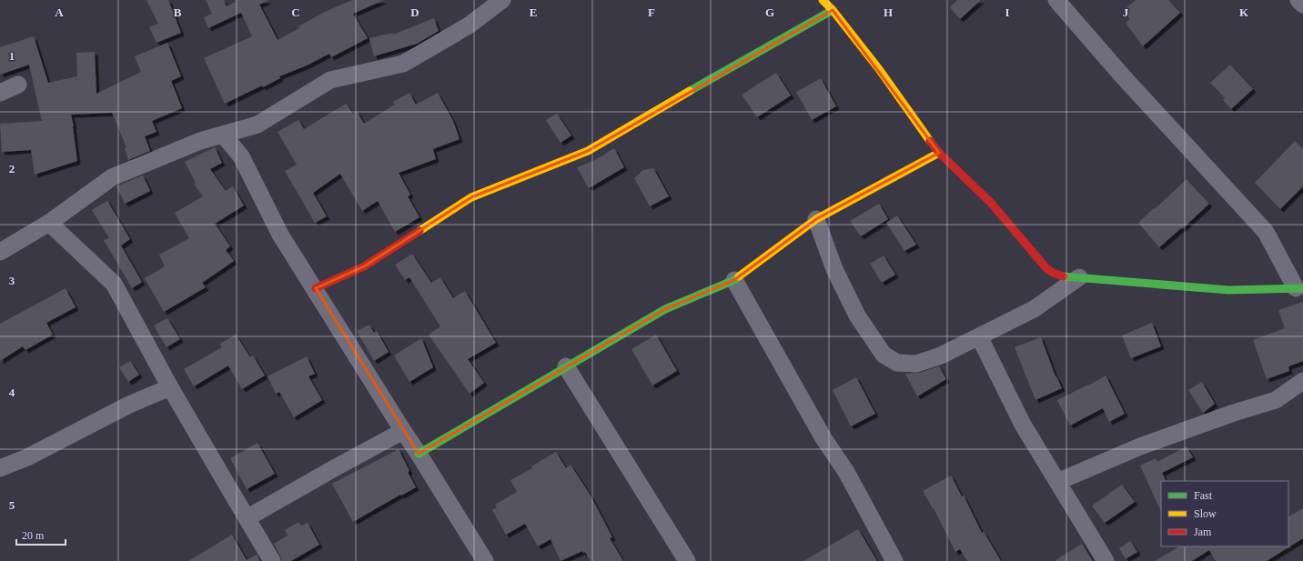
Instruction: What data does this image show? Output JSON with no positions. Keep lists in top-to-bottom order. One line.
{"legend":["Fast","Slow","Jam"],"scale_bar":"20 m","grid":{"columns":["A","B","C","D","E","F","G","H","I","J","K"],"rows":["1","2","3","4","5"]}}
